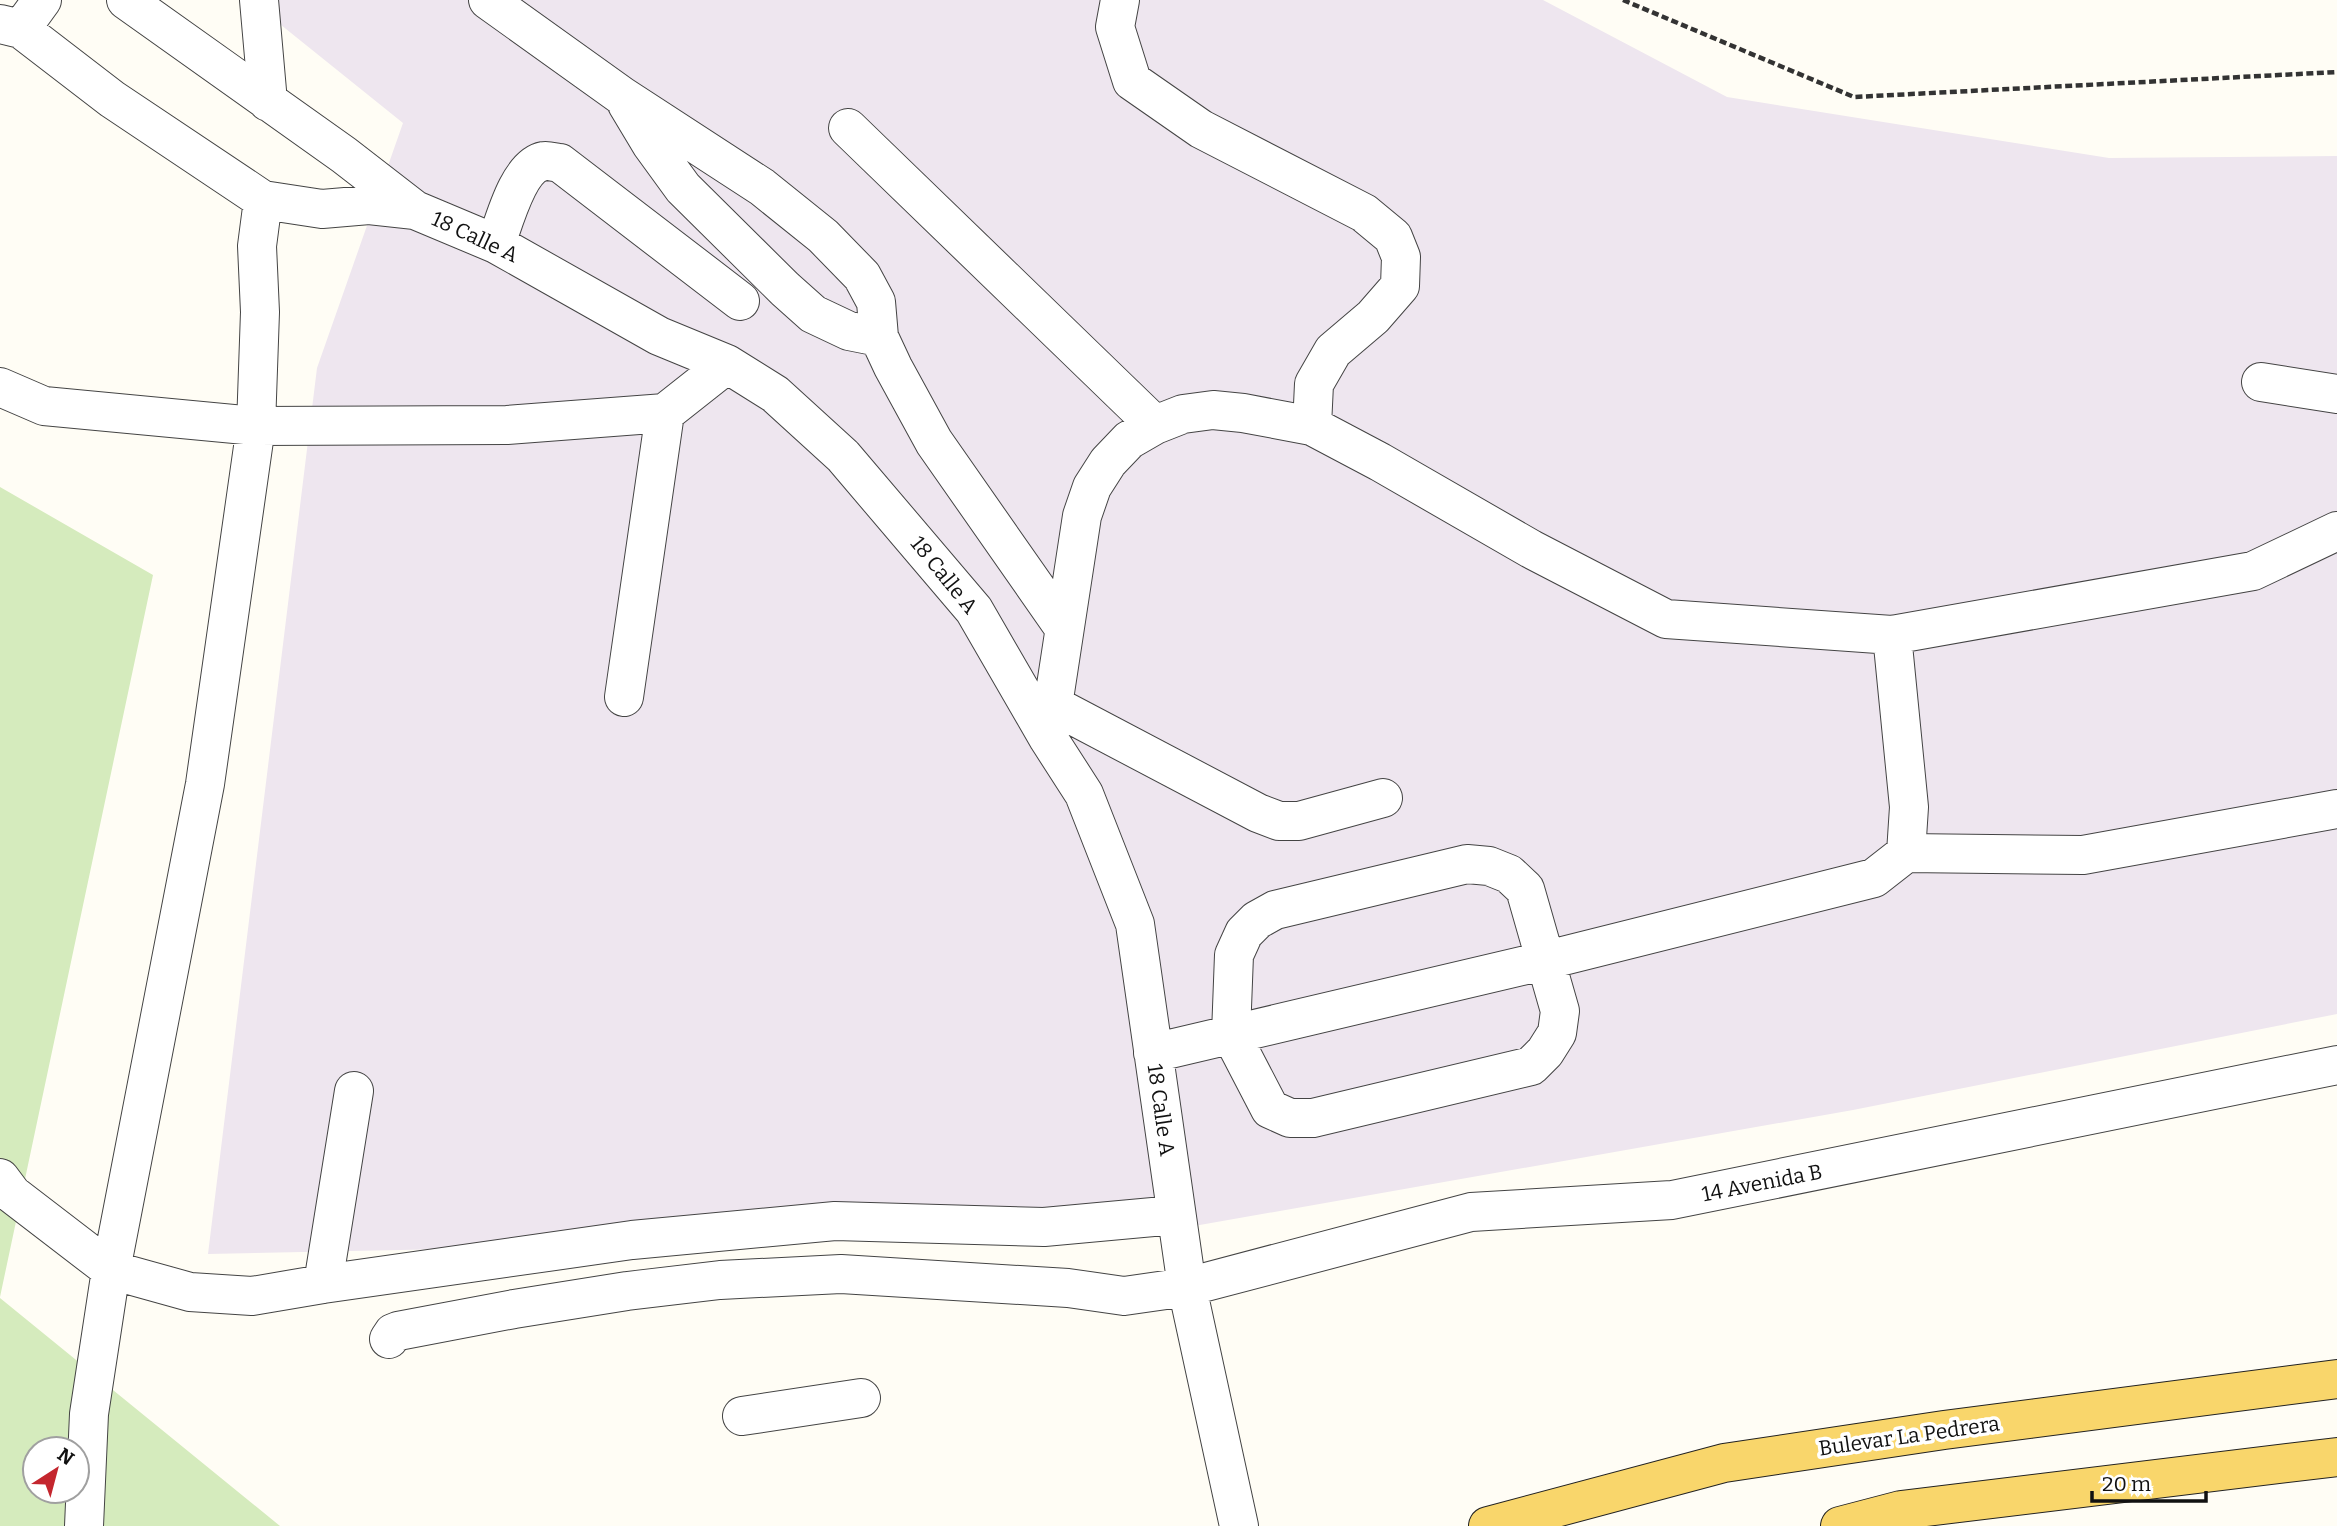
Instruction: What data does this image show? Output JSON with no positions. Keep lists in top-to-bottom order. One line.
{"streets":{"main road":["Bulevar La Pedrera"],"street":["18 Calle A","14 Avenida B"]},"crossings":[["18 Calle A","14 Avenida B"]],"scale_bar":"20 m","north":"top right"}
